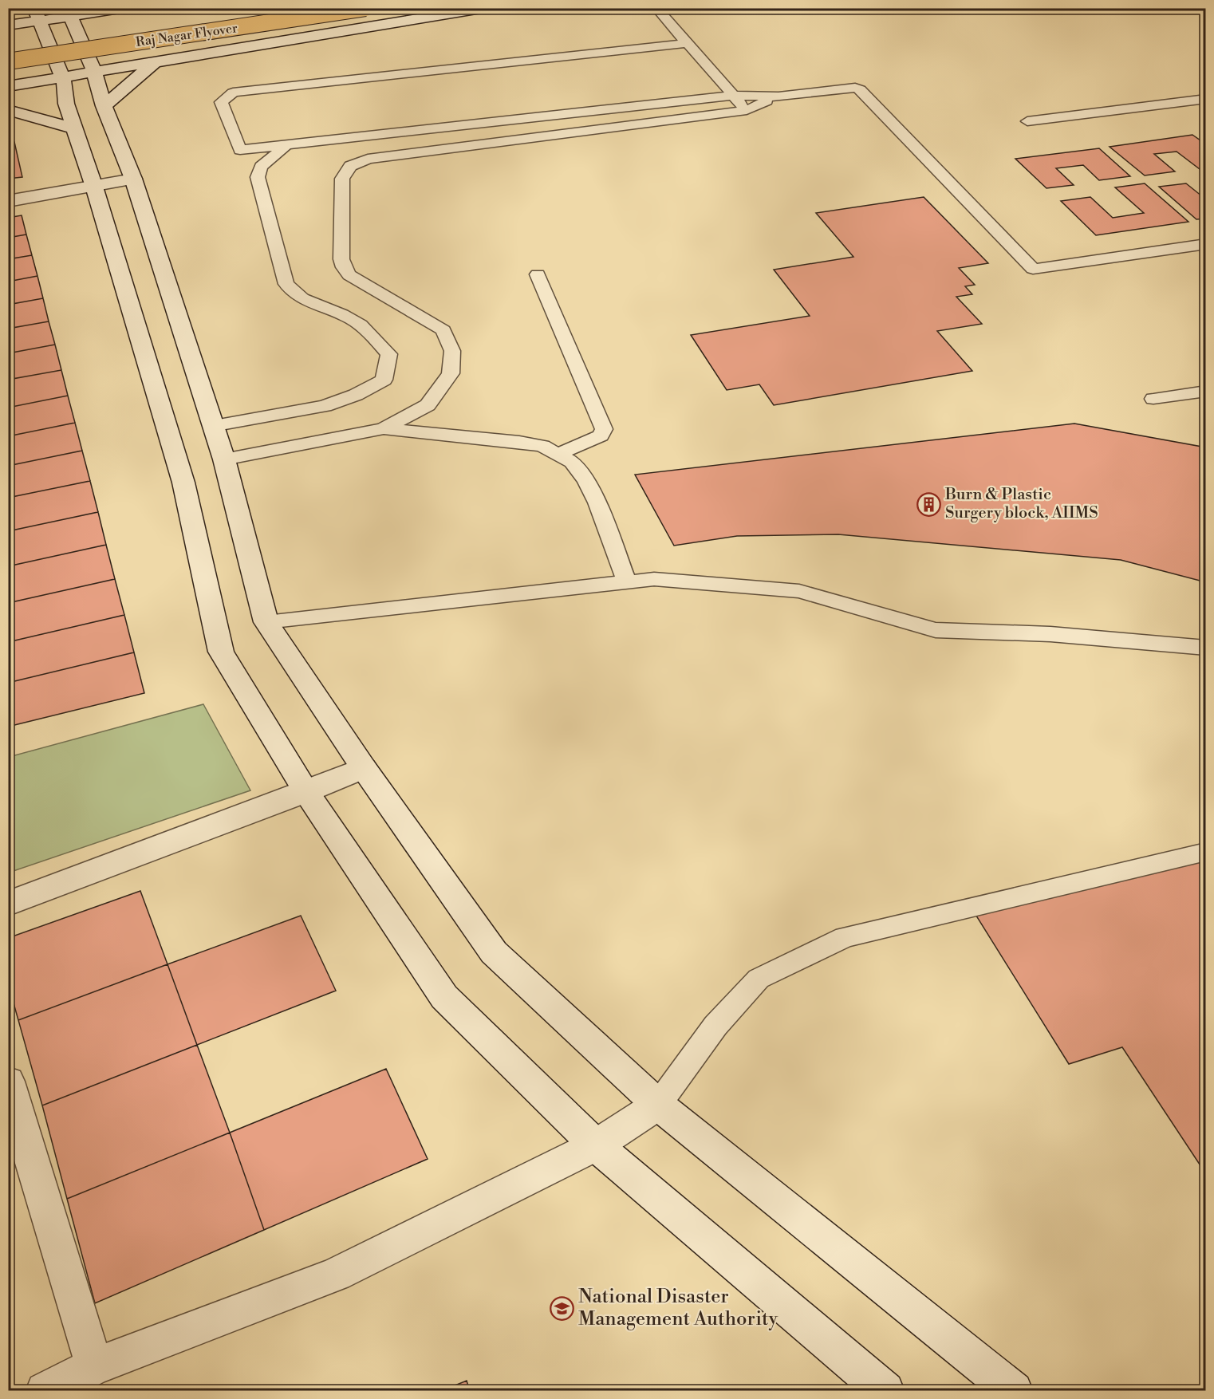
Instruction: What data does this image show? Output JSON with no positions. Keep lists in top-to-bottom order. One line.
{"streets":{"main road":["Raj Nagar Flyover"]},"places":{"building":["Burn & Plastic Surgery block, AIIMS"],"school or university":["National Disaster Management Authority"]}}
